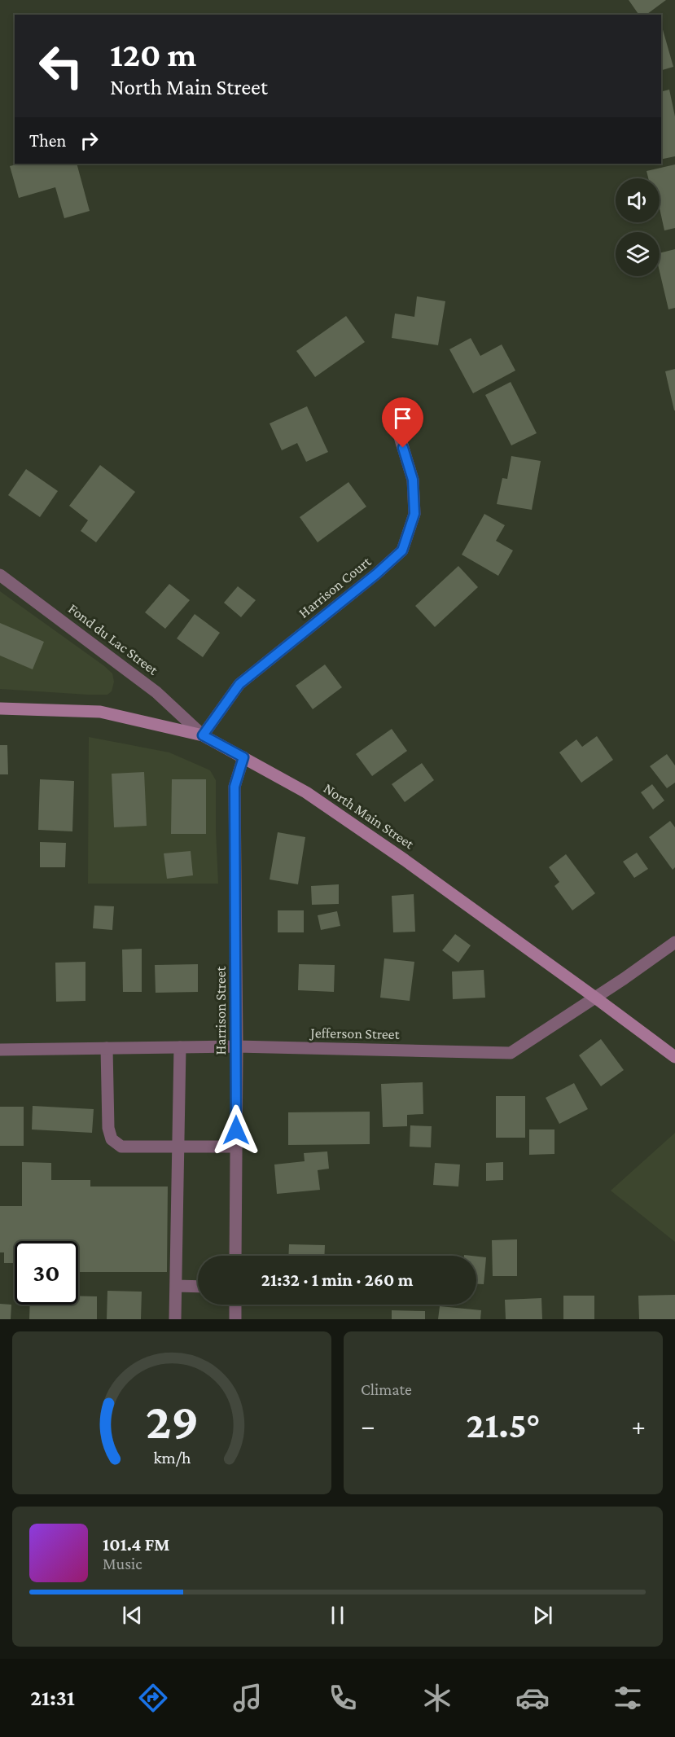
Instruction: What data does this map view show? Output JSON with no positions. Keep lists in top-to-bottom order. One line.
{"streets":{"main road":["North Main Street"],"street":["Harrison Court","Fond du Lac Street","Harrison Street","Jefferson Street"]},"crossings":[["Harrison Court","Fond du Lac Street"],["Harrison Court","North Main Street"],["Fond du Lac Street","North Main Street"],["North Main Street","Harrison Street"],["North Main Street","Jefferson Street"],["Harrison Street","Jefferson Street"]],"page":{"turn":["120 m","North Main Street"],"then":"Then","limit":"30","trip":"21:32 · 1 min · 260 m","tile":"Climate","heat":["−","21.5°","+"],"song":["101.4 FM","Music"],"tabs":"21:31","gauge":["29","km/h"]}}
